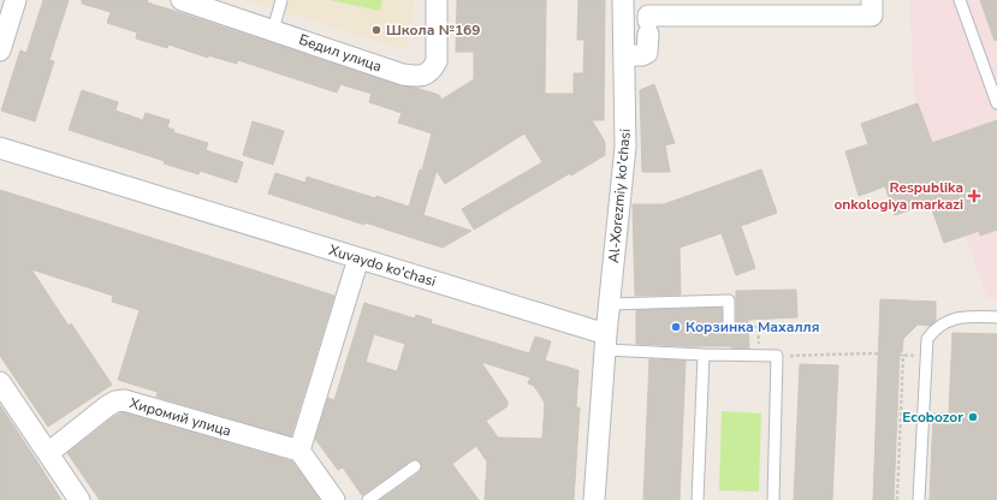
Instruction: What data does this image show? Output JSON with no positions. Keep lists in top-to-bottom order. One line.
{"streets":{"street":["Бедил улица","Al-Xorezmiy ko'chasi","Xuvaydo ko'chasi","Хиромий улица"]},"crossings":[["Al-Xorezmiy ko'chasi","Xuvaydo ko'chasi"]],"places":{"other":["Школа №169","Корзинка Махалля","Ecobozor"],"health":["Respublika onkologiya markazi"]}}
